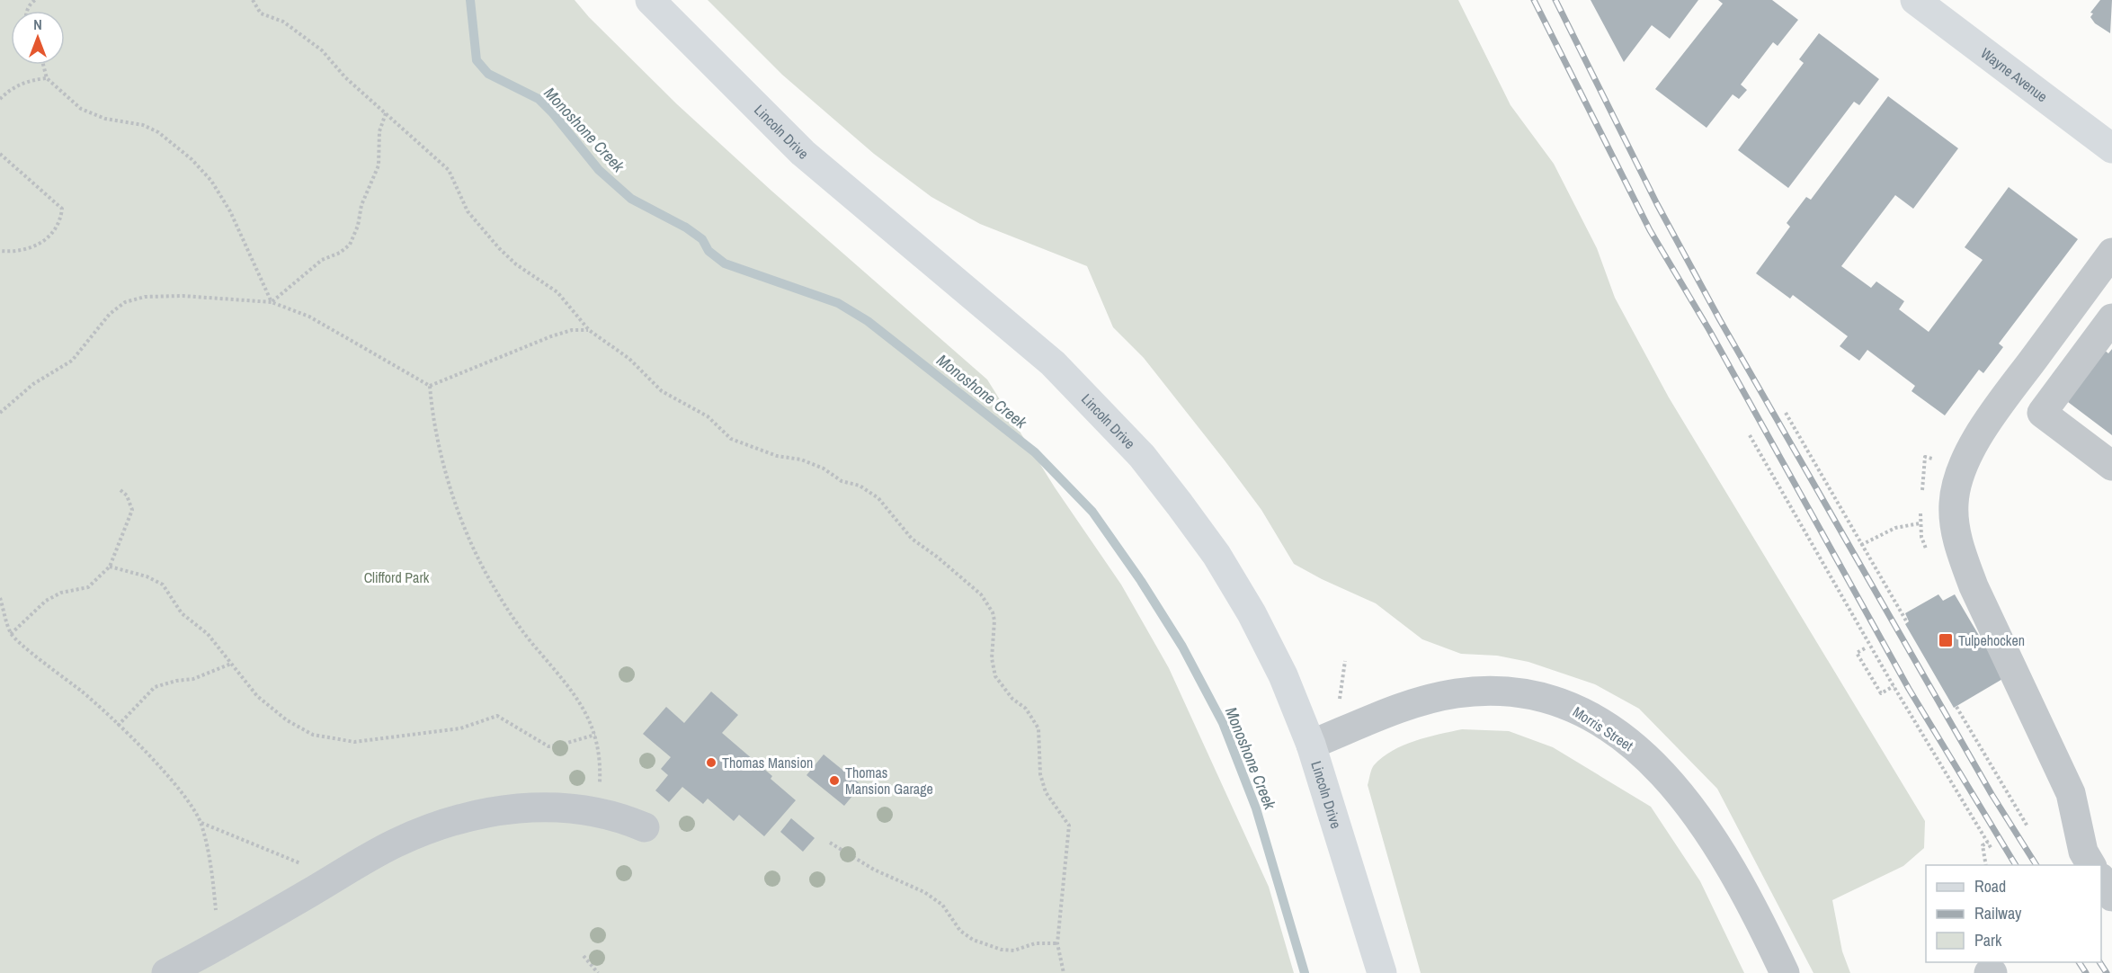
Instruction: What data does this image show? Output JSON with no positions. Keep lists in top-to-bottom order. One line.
{"streets":{"main road":["Wayne Avenue","Lincoln Drive"],"street":["Morris Street"]},"crossings":[["Lincoln Drive","Morris Street"]],"water":["Monoshone Creek"],"parks":["Clifford Park"],"places":{"transit":["Tulpehocken"],"other":["Thomas Mansion","Thomas Mansion Garage"]},"legend":["Road","Railway","Park"],"north":"top"}
